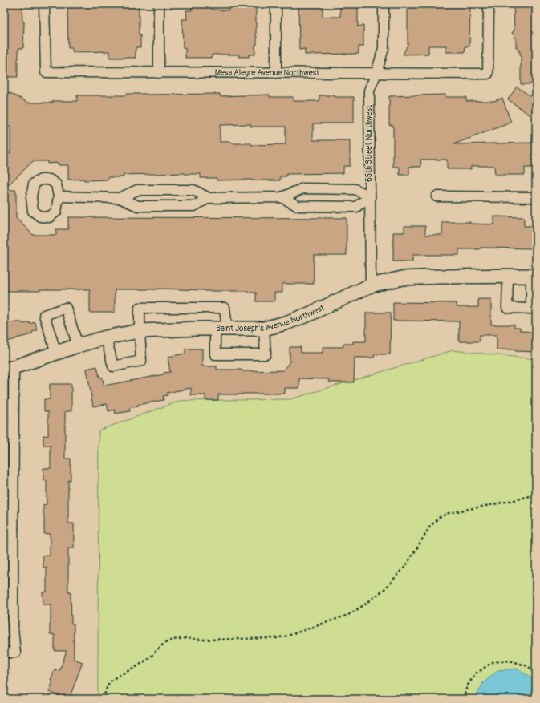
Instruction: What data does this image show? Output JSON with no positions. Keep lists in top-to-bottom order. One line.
{"streets":{"street":["Mesa Alegre Avenue Northwest","65th Street Northwest","Saint Joseph's Avenue Northwest"]},"crossings":[["Mesa Alegre Avenue Northwest","65th Street Northwest"],["65th Street Northwest","Saint Joseph's Avenue Northwest"]]}
